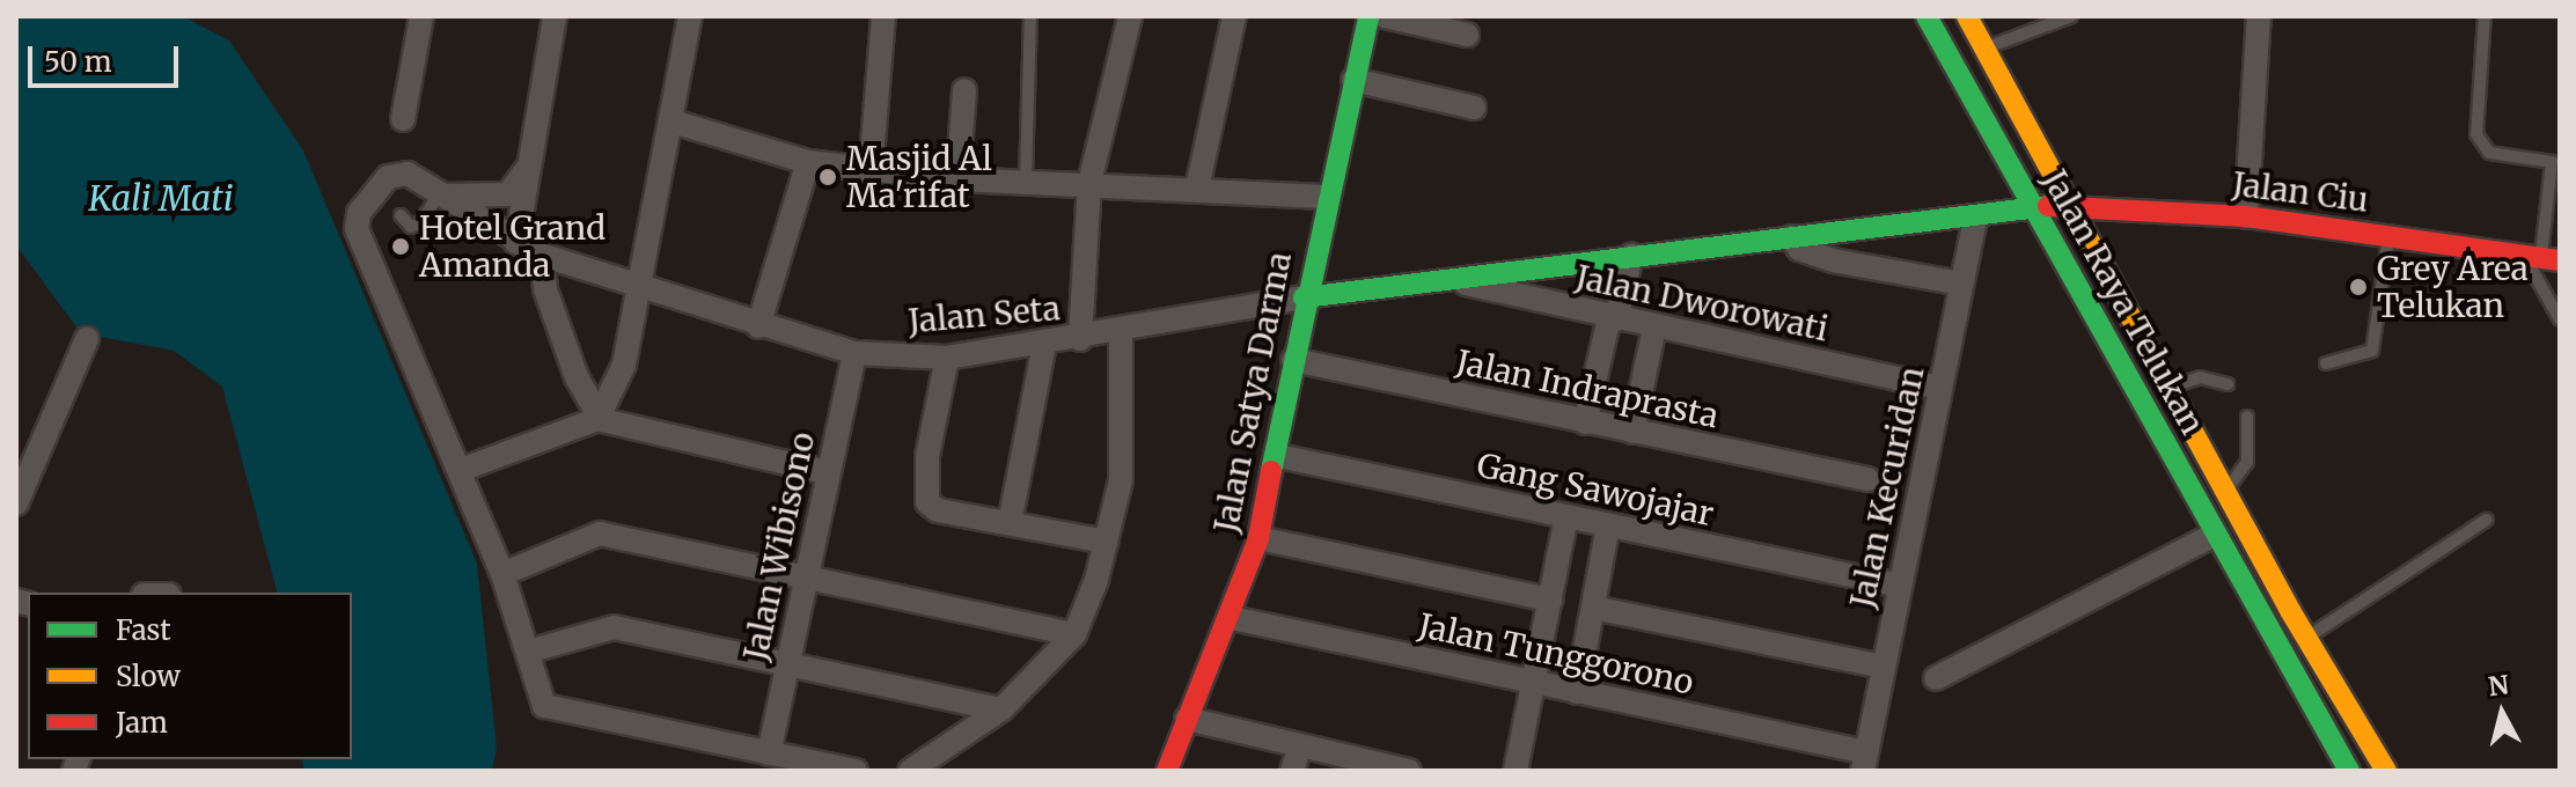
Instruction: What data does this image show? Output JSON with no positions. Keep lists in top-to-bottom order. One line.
{"streets":{"main road":["Jalan Ciu","Jalan Raya Telukan","Jalan Satya Darma"],"street":["Jalan Dworowati","Jalan Seta","Jalan Indraprasta","Jalan Kecuridan","Gang Sawojajar","Jalan Wibisono","Jalan Tunggorono"]},"crossings":[["Jalan Ciu","Jalan Raya Telukan"],["Jalan Ciu","Jalan Dworowati"],["Jalan Ciu","Jalan Seta"],["Jalan Ciu","Jalan Satya Darma"],["Jalan Ciu","Jalan Kecuridan"],["Jalan Dworowati","Jalan Kecuridan"],["Jalan Seta","Jalan Satya Darma"],["Jalan Seta","Jalan Wibisono"],["Jalan Indraprasta","Jalan Satya Darma"],["Jalan Satya Darma","Gang Sawojajar"],["Jalan Satya Darma","Jalan Tunggorono"],["Jalan Kecuridan","Gang Sawojajar"],["Jalan Kecuridan","Jalan Tunggorono"]],"water":["Kali Mati"],"places":["Masjid Al Ma'rifat","Hotel Grand Amanda","Grey Area Telukan"],"legend":["Fast","Slow","Jam"],"scale_bar":"50 m","north":"top"}
